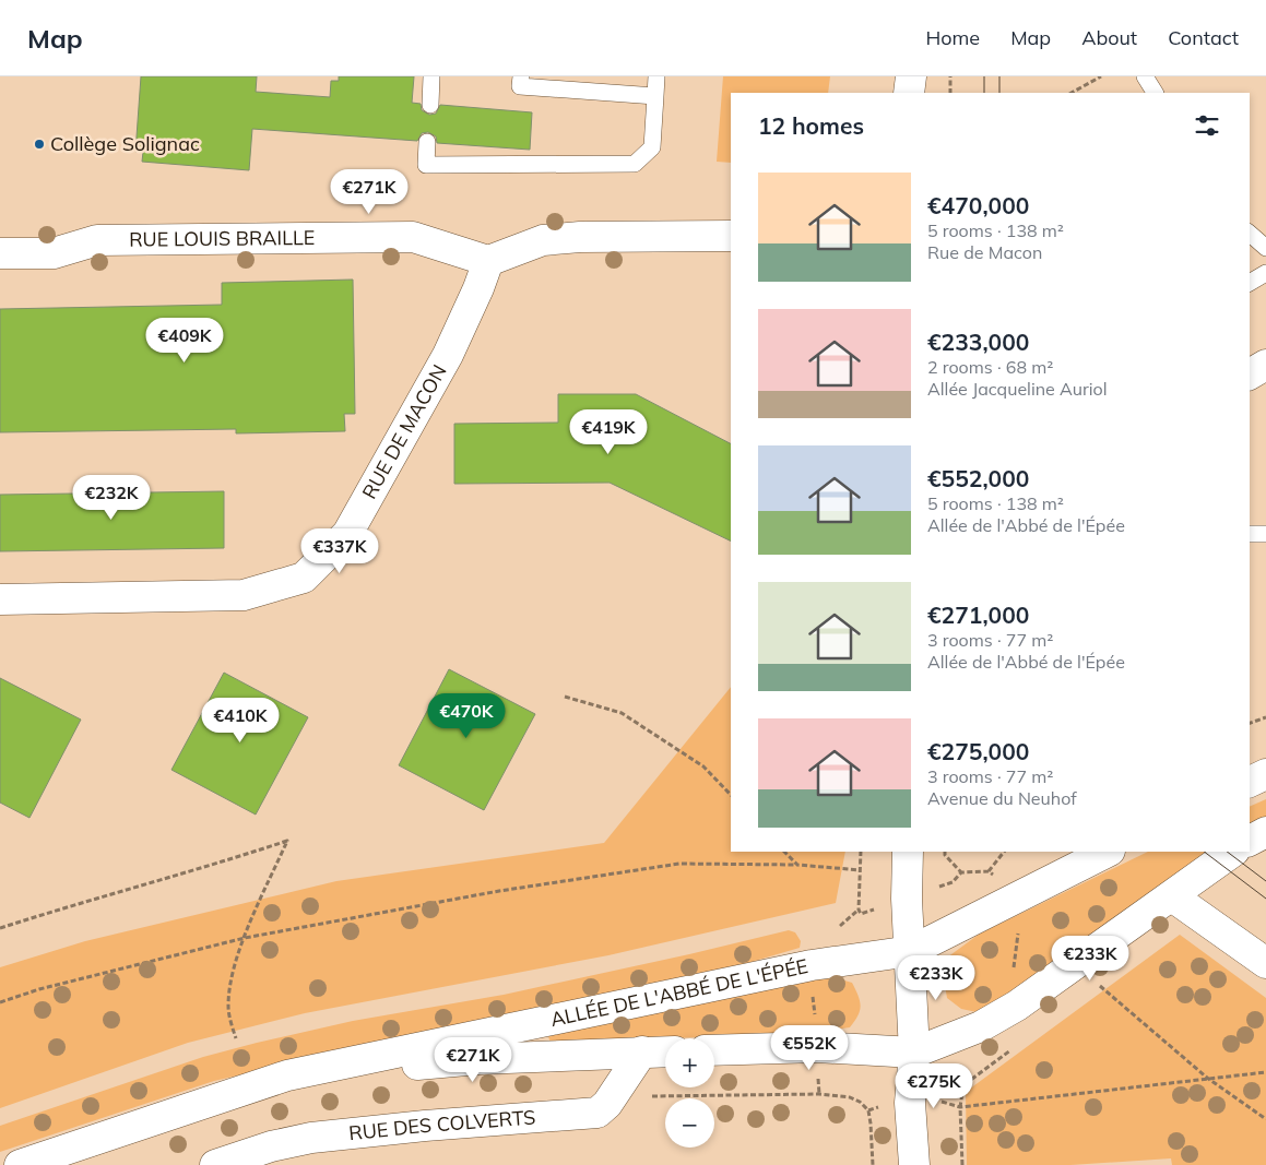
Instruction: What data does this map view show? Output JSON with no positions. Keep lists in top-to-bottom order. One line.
{"streets":{"street":["RUE LOUIS BRAILLE","RUE DE MACON","ALLÉE DE L'ABBÉ DE L'ÉPÉE","RUE DES COLVERTS"]},"crossings":[["RUE LOUIS BRAILLE","RUE DE MACON"],["ALLÉE DE L'ABBÉ DE L'ÉPÉE","RUE DES COLVERTS"]],"places":["Collège Solignac"],"page":{"header":"Map","nav":["Home","Map","About","Contact"],"heading":"12 homes","list":[{"name":"€470,000","note":"5 rooms · 138 m² · Rue de Macon"},{"name":"€233,000","note":"2 rooms · 68 m² · Allée Jacqueline Auriol"},{"name":"€552,000","note":"5 rooms · 138 m² · Allée de l'Abbé de l'Épée"},{"name":"€271,000","note":"3 rooms · 77 m² · Allée de l'Abbé de l'Épée"},{"name":"€275,000","note":"3 rooms · 77 m² · Avenue du Neuhof"}],"price":["€271K","€409K","€419K","€232K","€337K","€470K","€410K","€233K","€233K","€552K","€271K","€275K"],"map_buttons":["+","−"]}}
